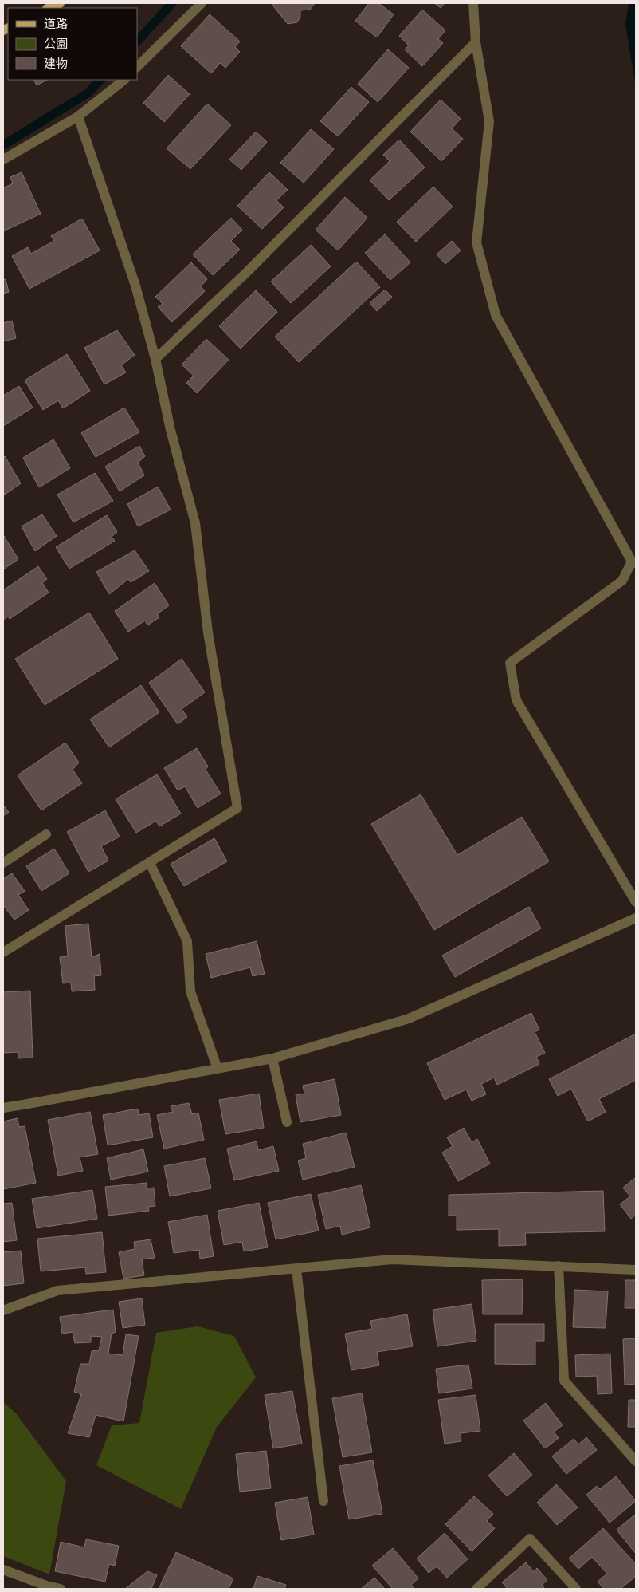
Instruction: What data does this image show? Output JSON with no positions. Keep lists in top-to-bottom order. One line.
{"legend":["道路","公園","建物"]}
